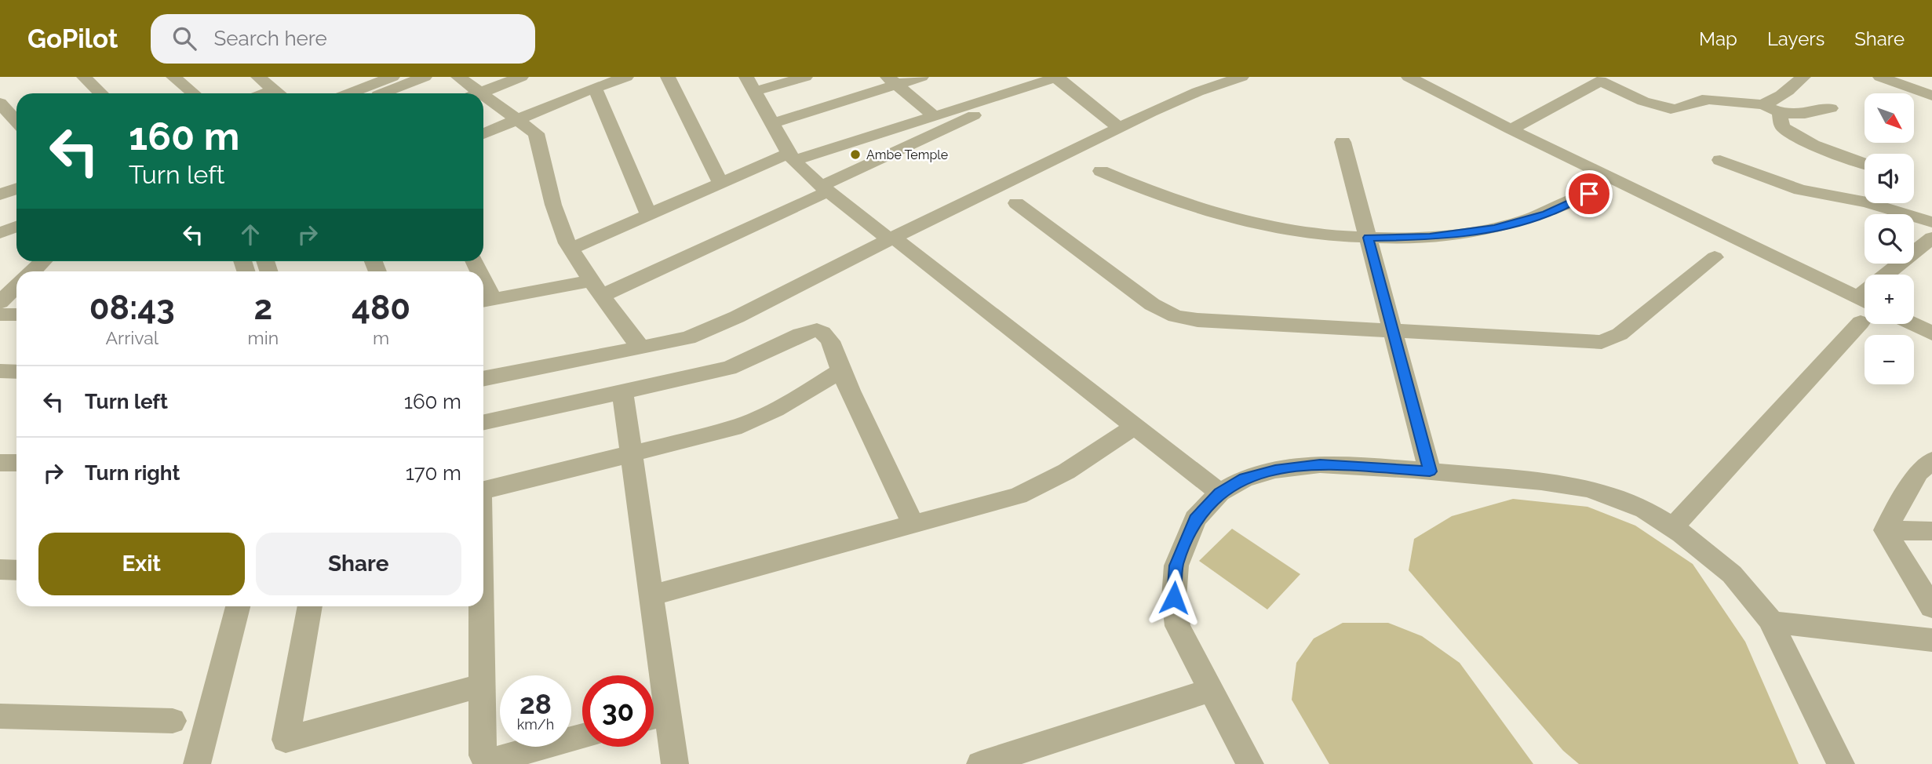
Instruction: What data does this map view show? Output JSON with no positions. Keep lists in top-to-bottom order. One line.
{"places":["Ambe Temple"],"north":"bottom right","page":{"header":"GoPilot","search":"Search here","nav":["Map","Layers","Share"],"map_buttons":["+","−"],"turn":["160 m","Turn left"],"eta":["08:43","Arrival","2","min","480","m"],"list":[{"name":"Turn left","value":"160 m"},{"name":"Turn right","value":"170 m"}],"buttons":["Exit","Share"],"speed":"28 km/h","limit":"30"}}
